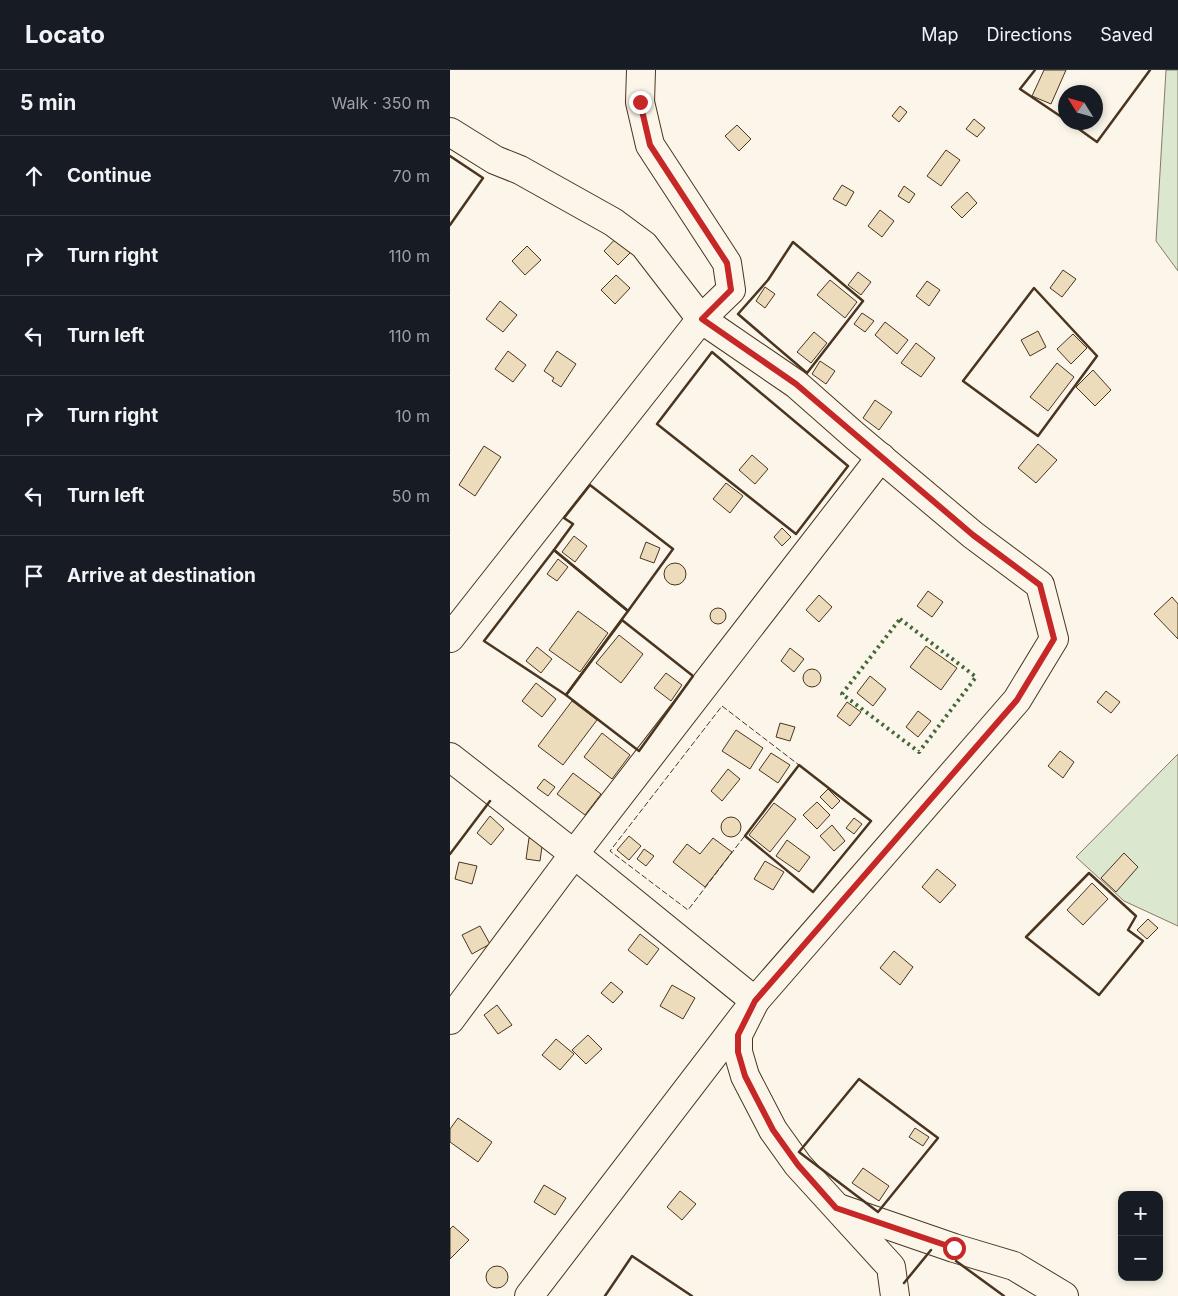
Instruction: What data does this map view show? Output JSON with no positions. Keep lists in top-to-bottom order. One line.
{"north":"top left","page":{"header":"Locato","nav":["Map","Directions","Saved"],"heading":["5 min","Walk · 350 m"],"list":[["Continue","70 m"],["Turn right","110 m"],["Turn left","110 m"],["Turn right","10 m"],["Turn left","50 m"],"Arrive at destination"],"map_buttons":["+","−"]}}
